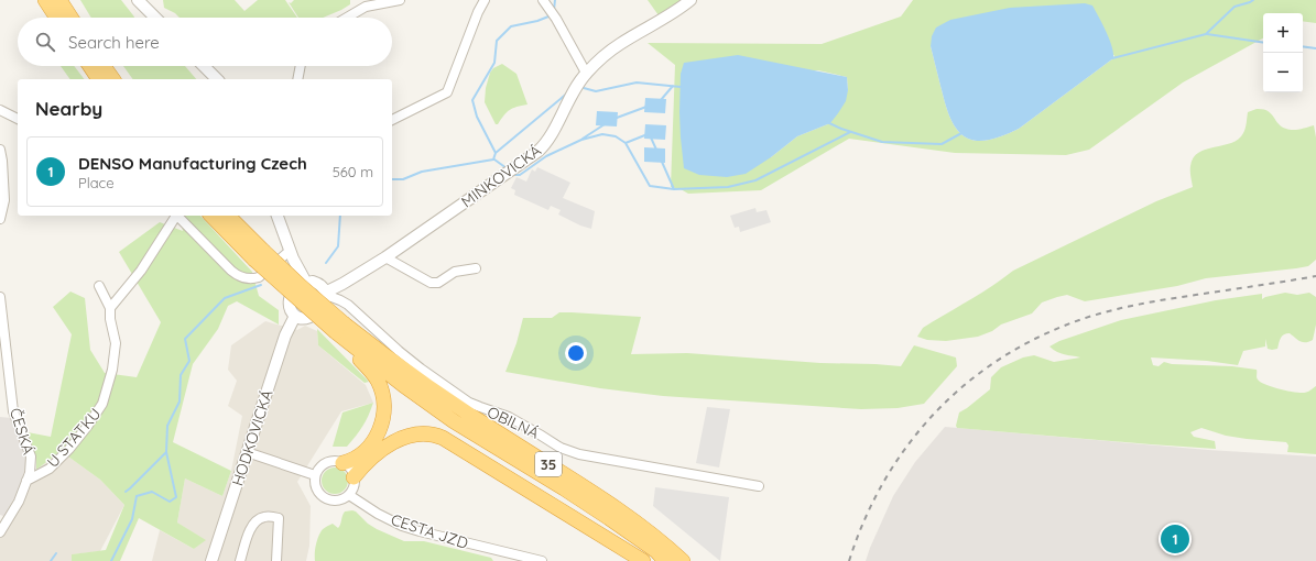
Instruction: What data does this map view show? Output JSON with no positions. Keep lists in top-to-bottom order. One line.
{"streets":{"highway":["35"],"street":["MINKOVICKÁ","OBILNÁ","ČESKÁ","U STATKU","HODKOVICKÁ","CESTA JZD"]},"crossings":[["MINKOVICKÁ","OBILNÁ"],["MINKOVICKÁ","HODKOVICKÁ"],["OBILNÁ","HODKOVICKÁ"],["ČESKÁ","U STATKU"]],"page":{"map_buttons":["+","−"],"search":"Search here","heading":"Nearby","list":[{"mark":"1","name":"DENSO Manufacturing Czech","note":"Place","value":"560 m"}],"pins":"1"}}
